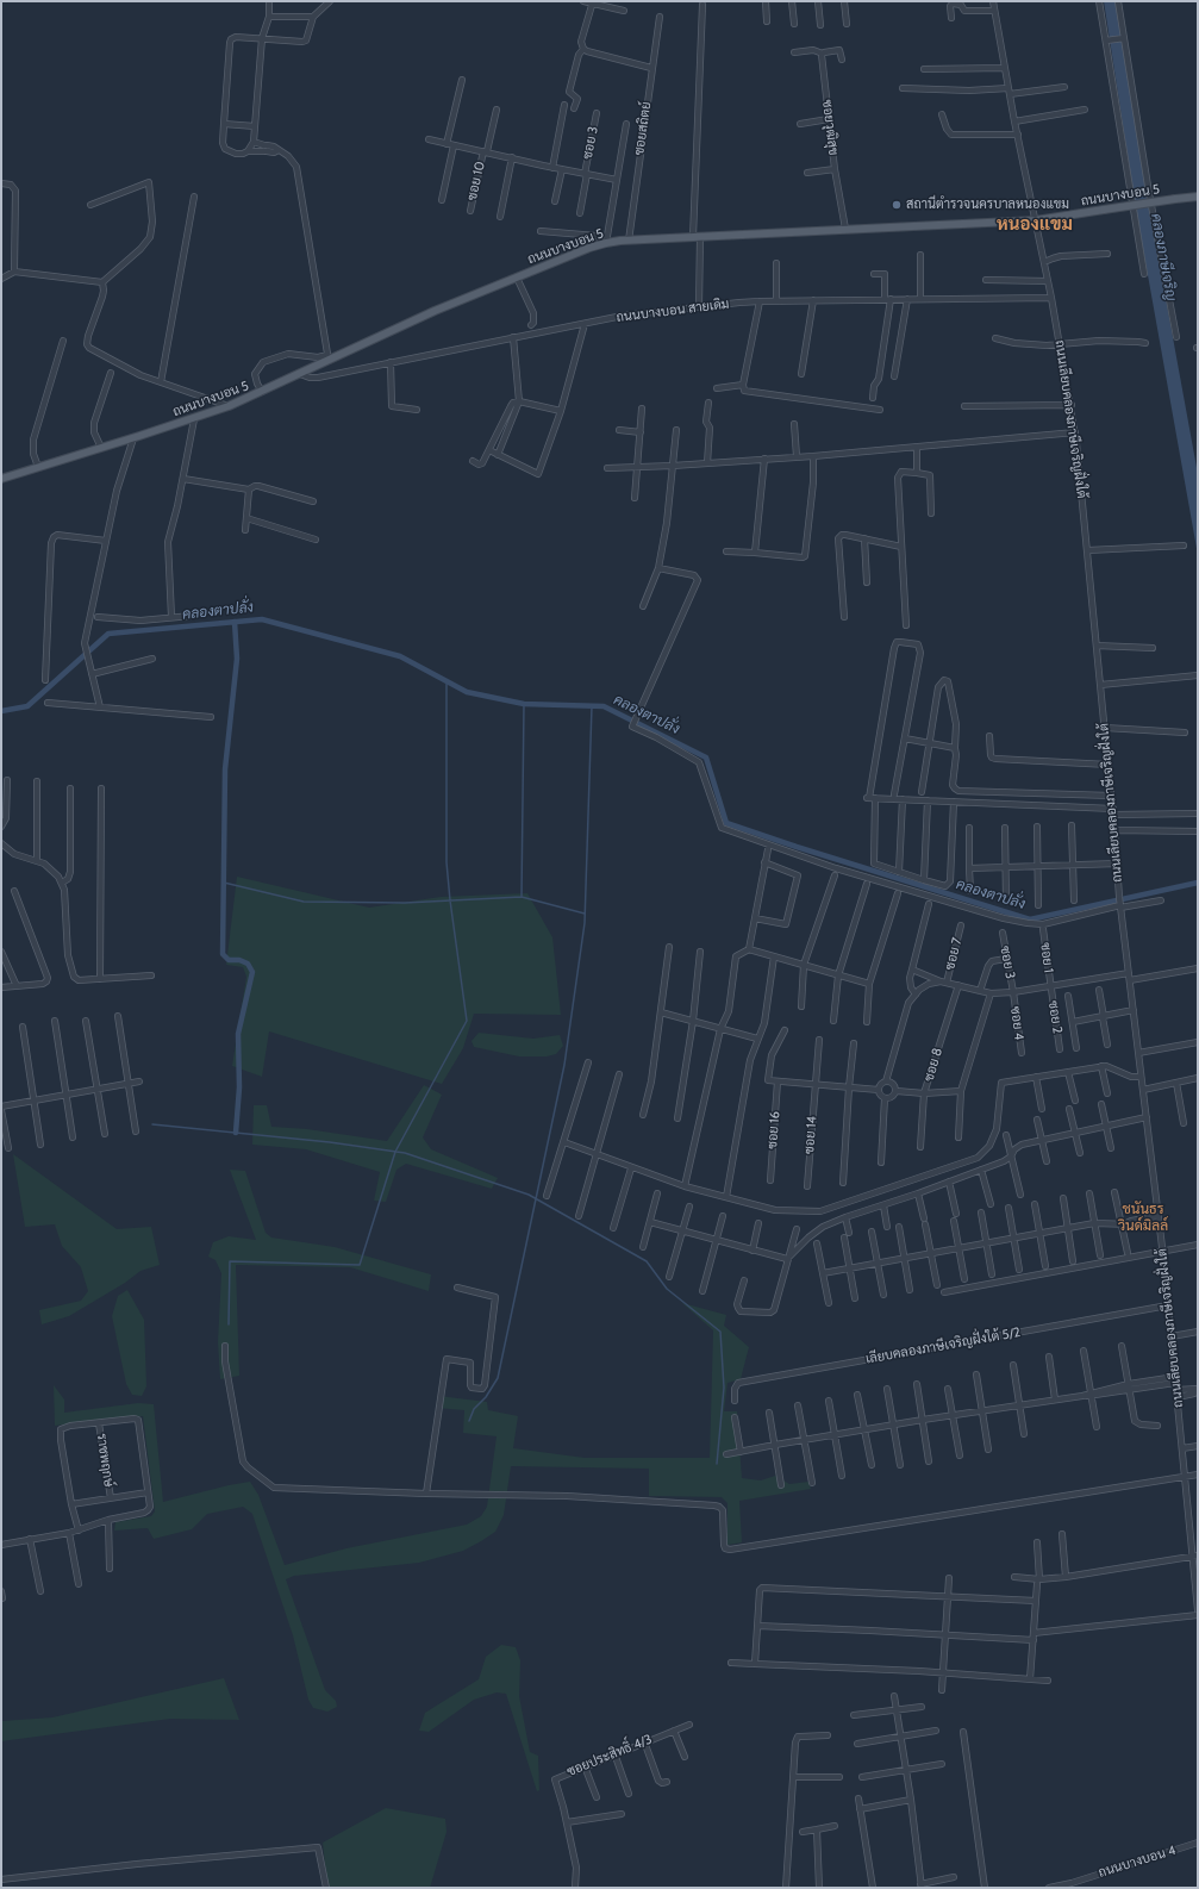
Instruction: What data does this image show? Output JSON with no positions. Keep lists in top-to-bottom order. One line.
{"streets":{"main road":["ถนนบางบอน 5"],"street":["ซอยวุฒิสุข","ซอยสถิตย์","ซอย 3","ซอย 10","ถนนบางบอน สายเดิม","ถนนเลียบคลองภาษีเจริญฝั่งใต้","ซอย 7","ซอย 1","ซอย 2","ซอย 4","ซอย 8","ซอย 16","ซอย 14","เลียบคลองภาษีเจริญฝั่งใต้ 5/2","ราชพฤกษ์","ซอยประสิทธิ์ 4/3","ถนนบางบอน 4"]},"crossings":[["ซอยวุฒิสุข","ถนนบางบอน 5"],["ซอยสถิตย์","ถนนบางบอน 5"],["ซอย 3","ซอย 4"],["ถนนบางบอน 5","ถนนบางบอน สายเดิม"],["ถนนบางบอน 5","ถนนเลียบคลองภาษีเจริญฝั่งใต้"],["ถนนบางบอน สายเดิม","ถนนเลียบคลองภาษีเจริญฝั่งใต้"],["ถนนเลียบคลองภาษีเจริญฝั่งใต้","เลียบคลองภาษีเจริญฝั่งใต้ 5/2"],["ซอย 1","ซอย 2"]],"districts":["หนองแขม","ชนันธร วินด์มิลล์"],"water":["คลองภาษีเจริญ","คลองตาปลั่ง"],"places":["สถานีตำรวจนครบาลหนองแขม"]}
